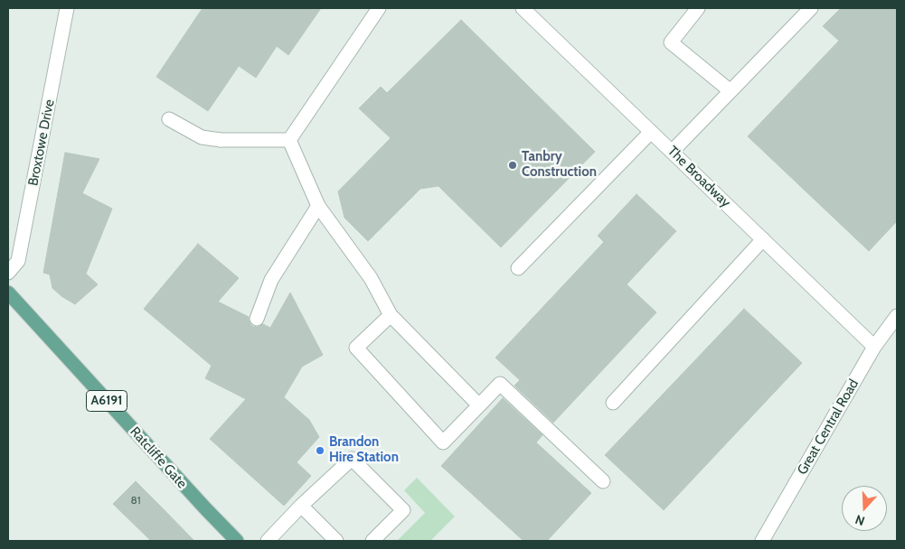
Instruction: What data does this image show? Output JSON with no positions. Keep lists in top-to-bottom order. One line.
{"streets":{"main road":["A6191","Ratcliffe Gate"],"street":["Broxtowe Drive","The Broadway","Great Central Road"]},"crossings":[["The Broadway","Great Central Road"]],"places":["Tanbry Construction","Brandon Hire Station"],"house_numbers":["81"],"north":"bottom"}
